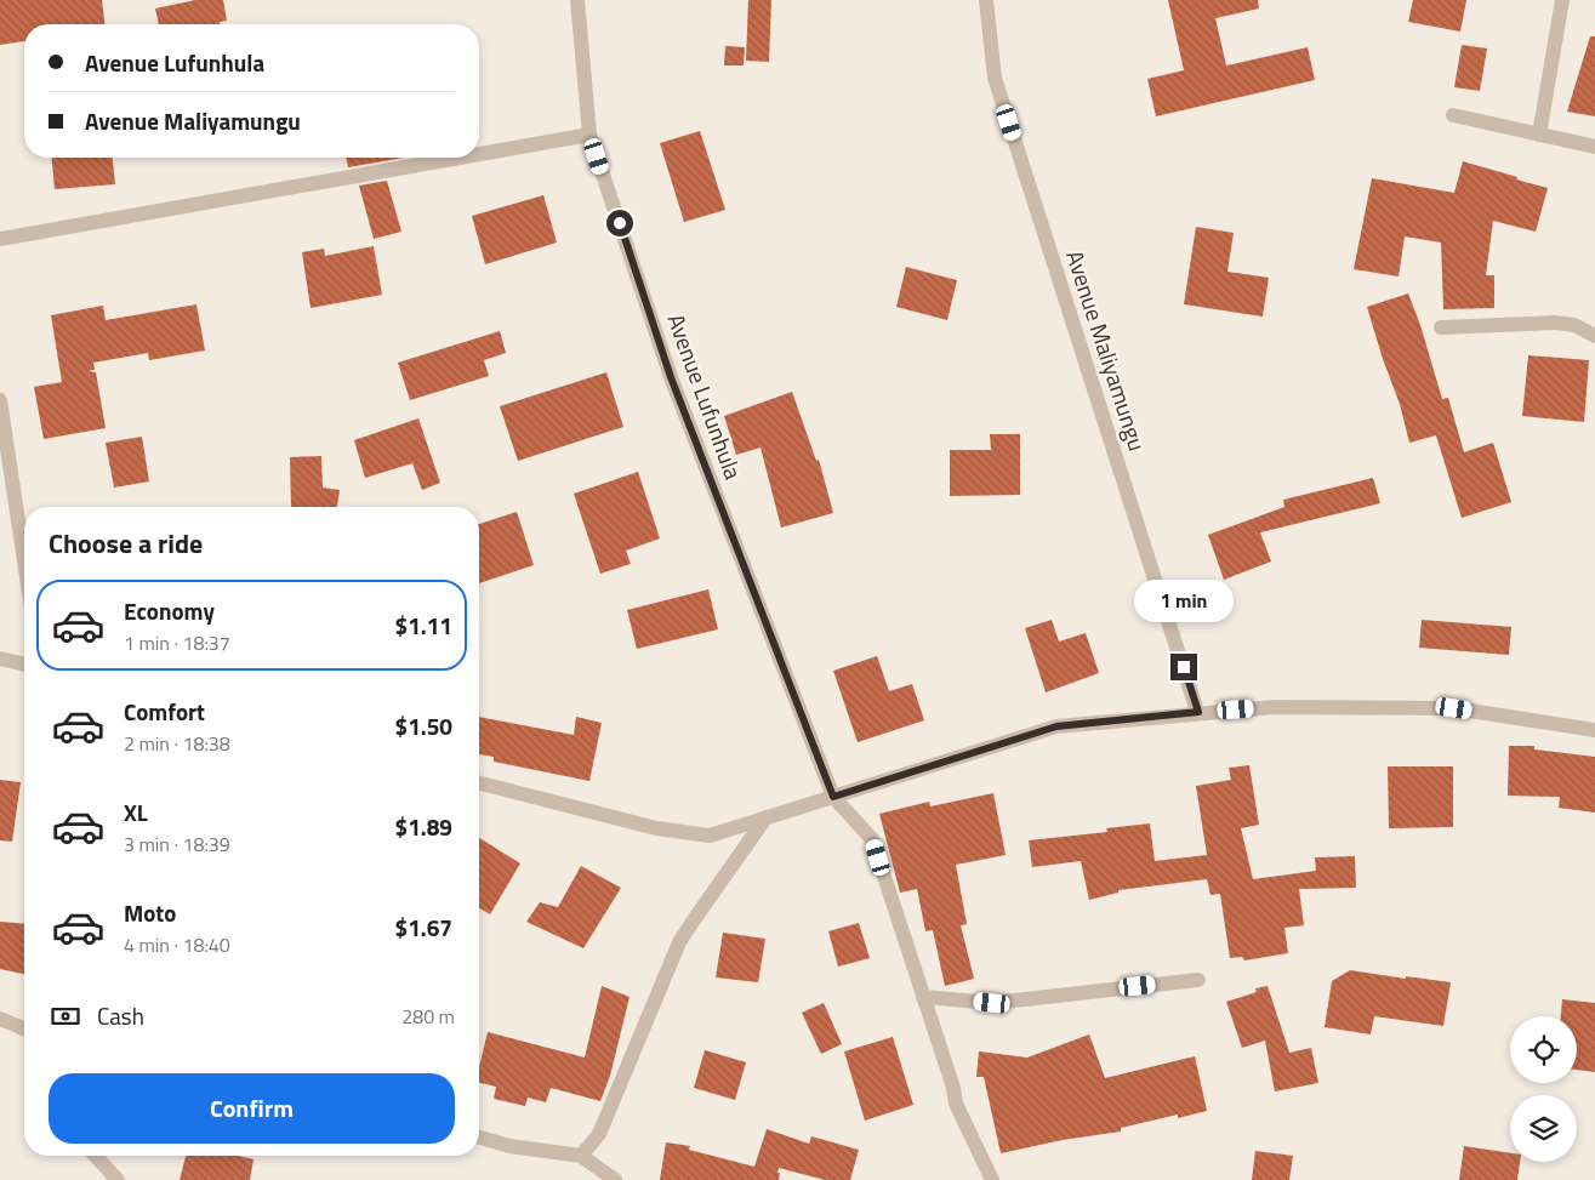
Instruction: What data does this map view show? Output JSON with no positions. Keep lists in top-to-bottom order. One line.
{"streets":{"street":["Avenue Maliyamungu","Avenue Lufunhula"]},"page":{"banner":["Avenue Lufunhula","Avenue Maliyamungu"],"heading":"Choose a ride","bubble":"1 min","list":[{"name":"Economy","note":"1 min · 18:37","value":"$1.11"},{"name":"Comfort","note":"2 min · 18:38","value":"$1.50"},{"name":"XL","note":"3 min · 18:39","value":"$1.89"},{"name":"Moto","note":"4 min · 18:40","value":"$1.67"}],"pay":["Cash","280 m"],"buttons":"Confirm"}}
